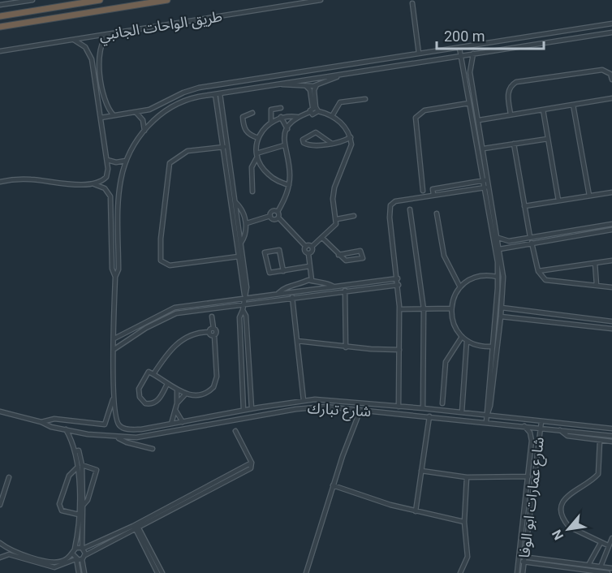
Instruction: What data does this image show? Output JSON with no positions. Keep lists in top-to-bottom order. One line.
{"streets":{"street":["طريق الواحات الجانبي","شارع تبارك","شارع عمارات ابو الوفا"]},"crossings":[["شارع تبارك","شارع عمارات ابو الوفا"]],"scale_bar":"200 m","north":"bottom left"}
